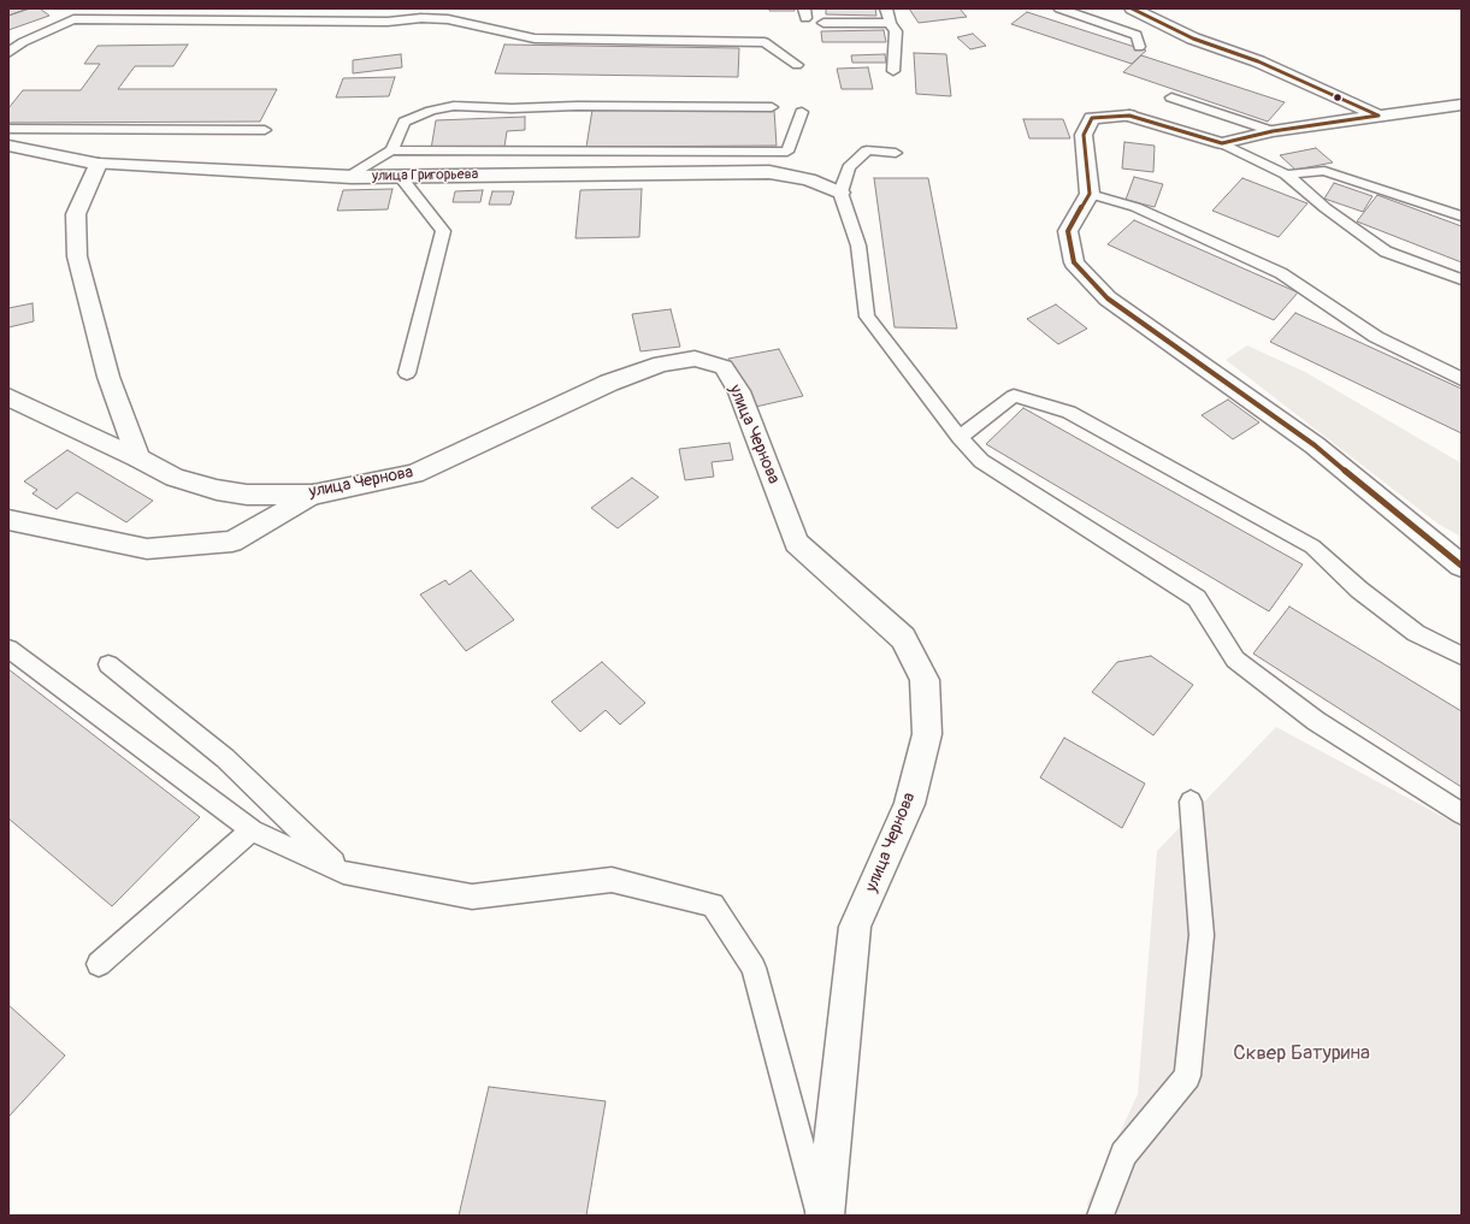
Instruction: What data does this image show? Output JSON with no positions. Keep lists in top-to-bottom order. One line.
{"streets":{"street":["улица Григорьева","улица Чернова"]},"parks":["Сквер Батурина"]}
